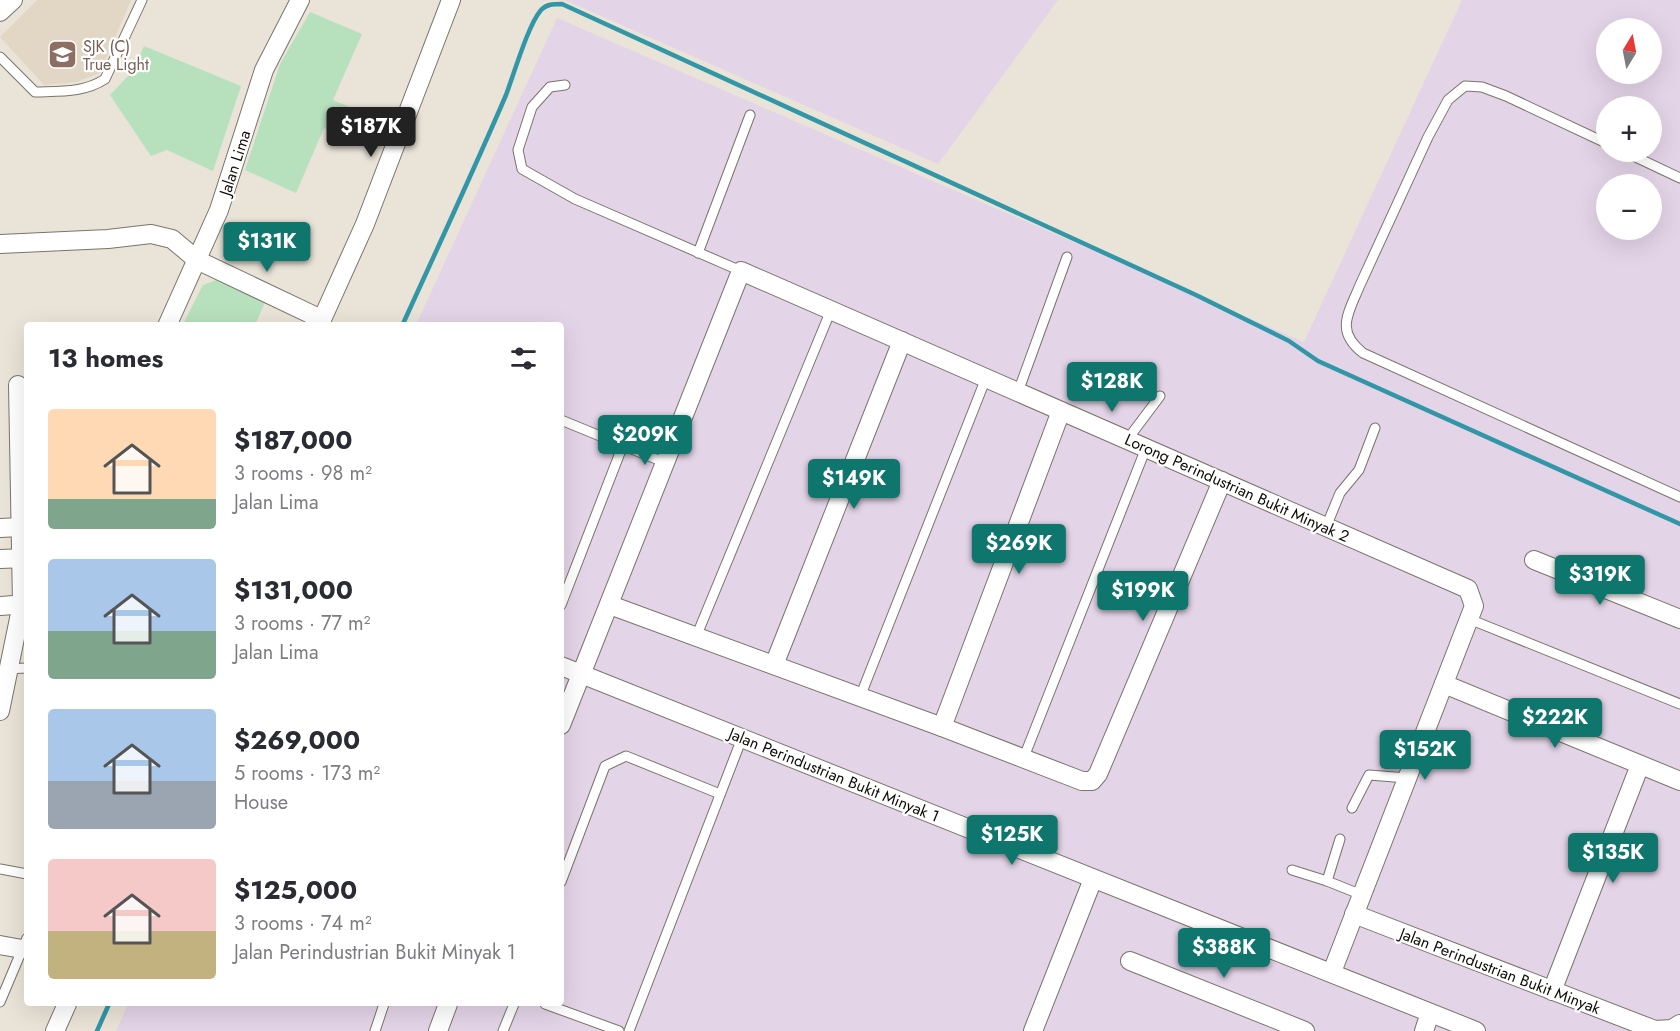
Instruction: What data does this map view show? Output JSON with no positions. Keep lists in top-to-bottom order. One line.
{"streets":{"street":["Jalan Lima","Lorong Perindustrian Bukit Minyak 2","Jalan Perindustrian Bukit Minyak 1","Jalan Perindustrian Bukit Minyak"]},"places":{"school or university":["SJK (C) True Light"]},"north":"top","page":{"map_buttons":["+","−"],"price":["$187K","$131K","$128K","$209K","$149K","$269K","$319K","$199K","$222K","$152K","$125K","$135K","$388K"],"heading":"13 homes","list":[{"name":"$187,000","note":"3 rooms · 98 m² · Jalan Lima"},{"name":"$131,000","note":"3 rooms · 77 m² · Jalan Lima"},{"name":"$269,000","note":"5 rooms · 173 m² · House"},{"name":"$125,000","note":"3 rooms · 74 m² · Jalan Perindustrian Bukit Minyak 1"}]}}
